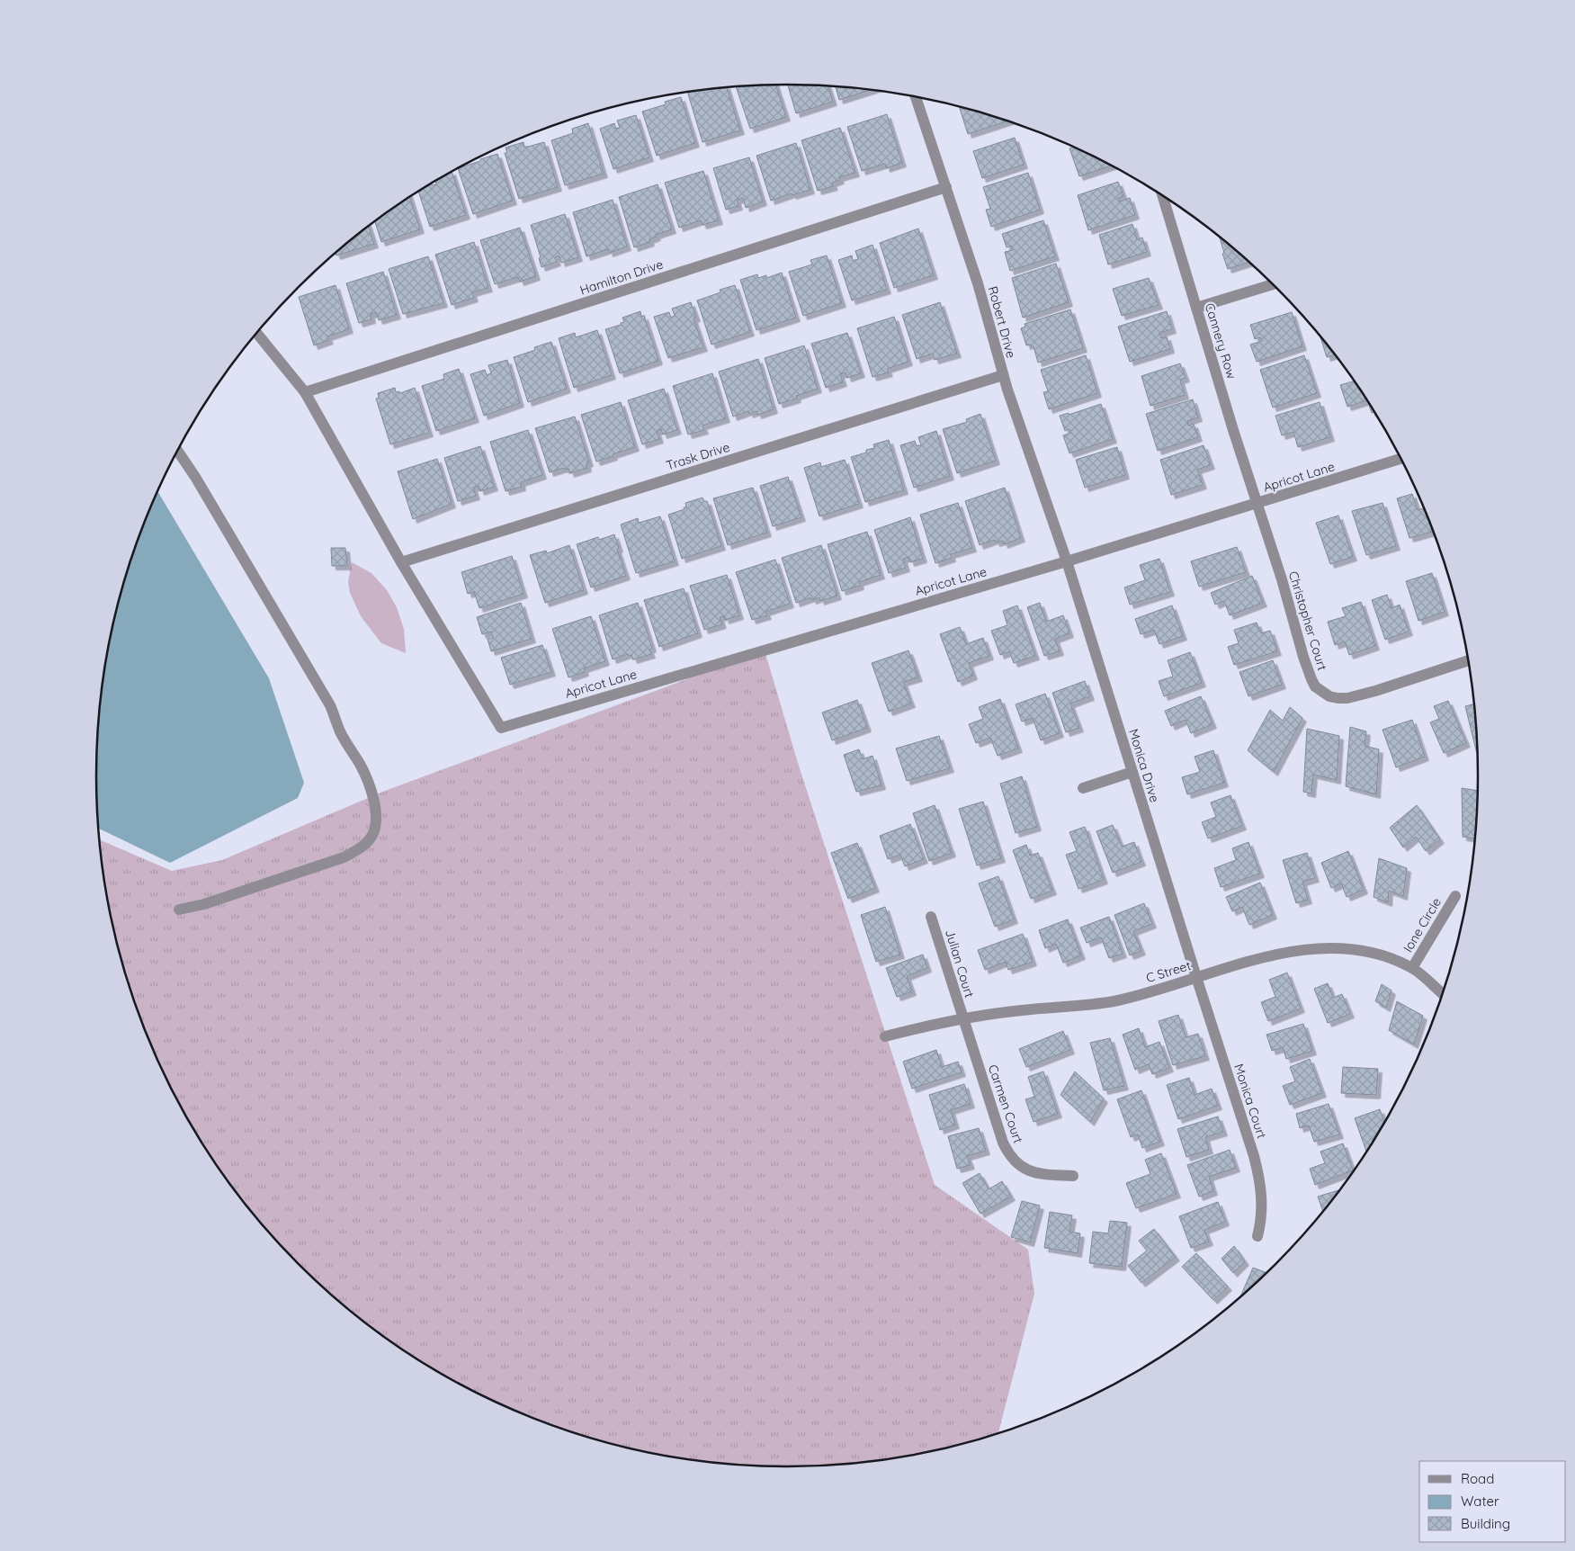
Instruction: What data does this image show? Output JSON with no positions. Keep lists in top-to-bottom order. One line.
{"streets":{"street":["Hamilton Drive","Robert Drive","Cannery Row","Trask Drive","Apricot Lane","Christopher Court","Monica Drive","Ione Circle","Julian Court","C Street","Monica Court","Carmen Court"]},"crossings":[["Hamilton Drive","Robert Drive"],["Robert Drive","Trask Drive"],["Robert Drive","Apricot Lane"],["Robert Drive","Monica Drive"],["Cannery Row","Apricot Lane"],["Cannery Row","Christopher Court"],["Trask Drive","Apricot Lane"],["Apricot Lane","Christopher Court"],["Apricot Lane","Monica Drive"],["Monica Drive","C Street"],["Monica Drive","Monica Court"],["Ione Circle","C Street"],["Julian Court","C Street"],["Julian Court","Carmen Court"],["C Street","Monica Court"],["C Street","Carmen Court"]],"legend":["Road","Water","Building"]}
